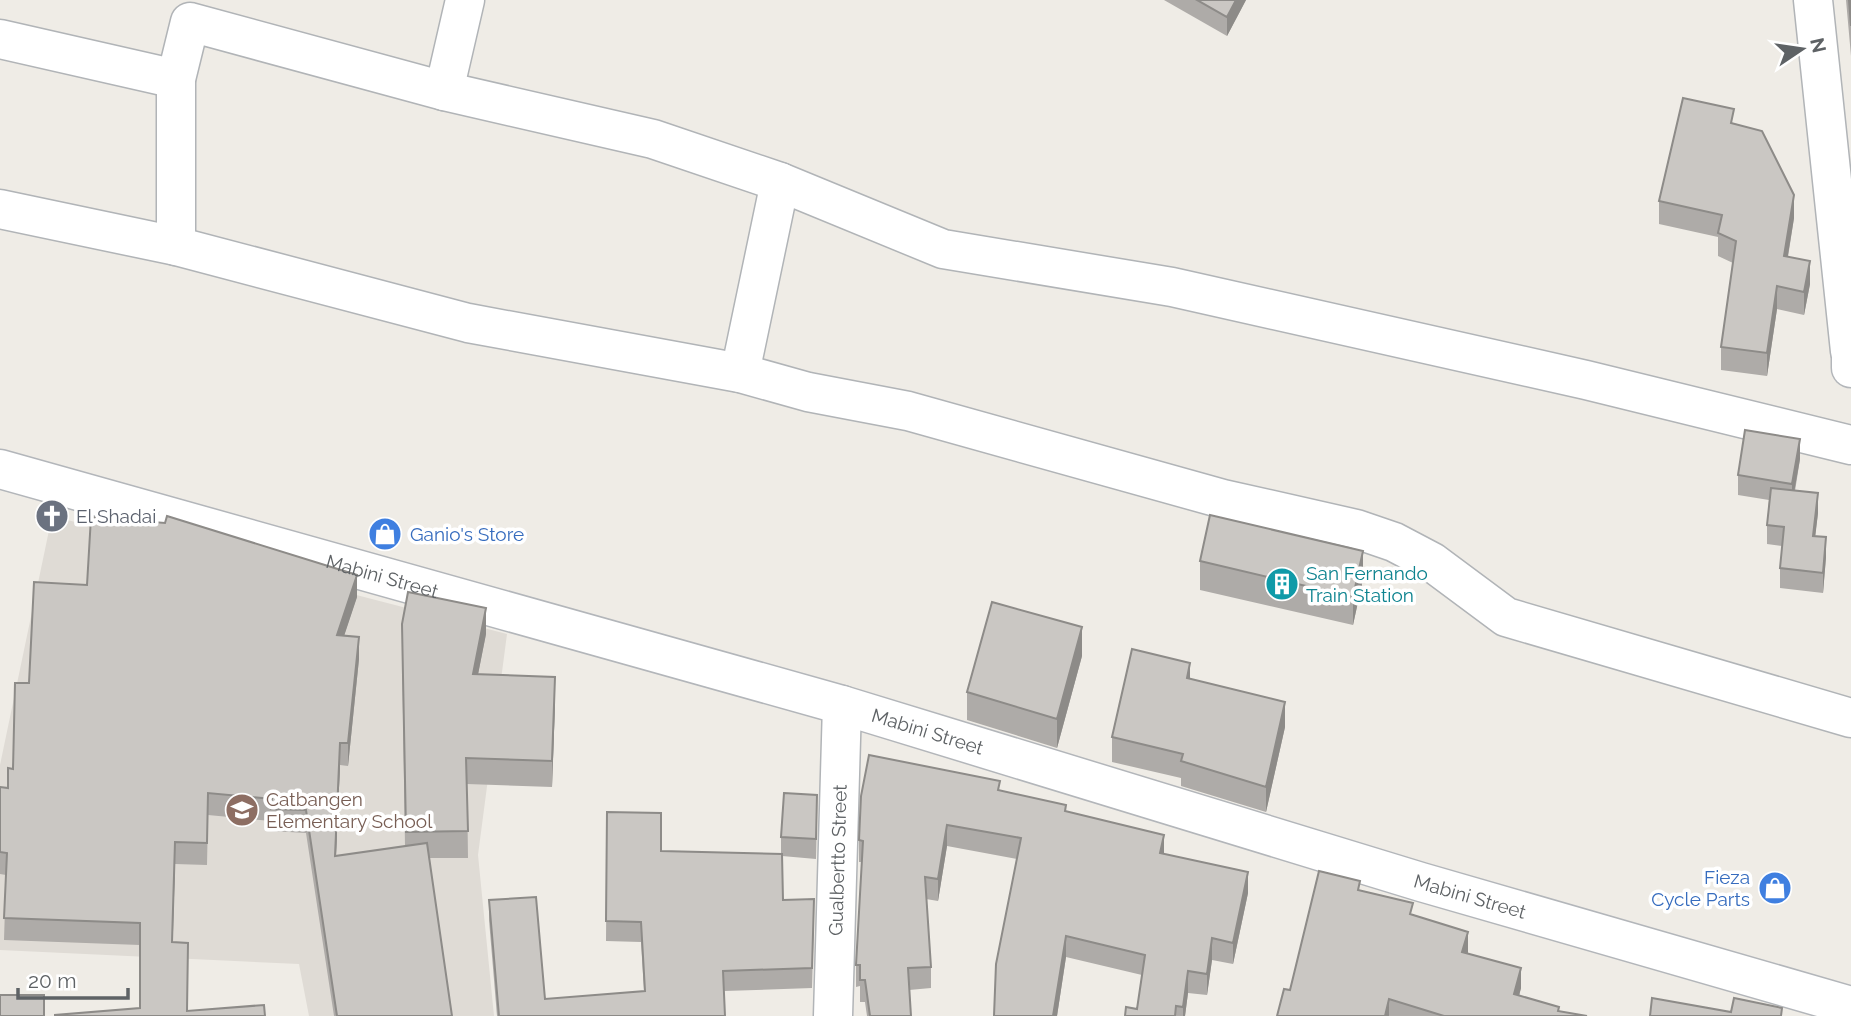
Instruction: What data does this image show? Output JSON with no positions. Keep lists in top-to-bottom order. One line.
{"streets":{"street":["Mabini Street","Gualbertto Street"]},"crossings":[["Mabini Street","Gualbertto Street"]],"places":{"church":["El Shadai"],"shop":["Ganio's Store","Fieza Cycle Parts"],"building":["San Fernando Train Station"],"school or university":["Catbangen Elementary School"]},"scale_bar":"20 m","north":"right"}
